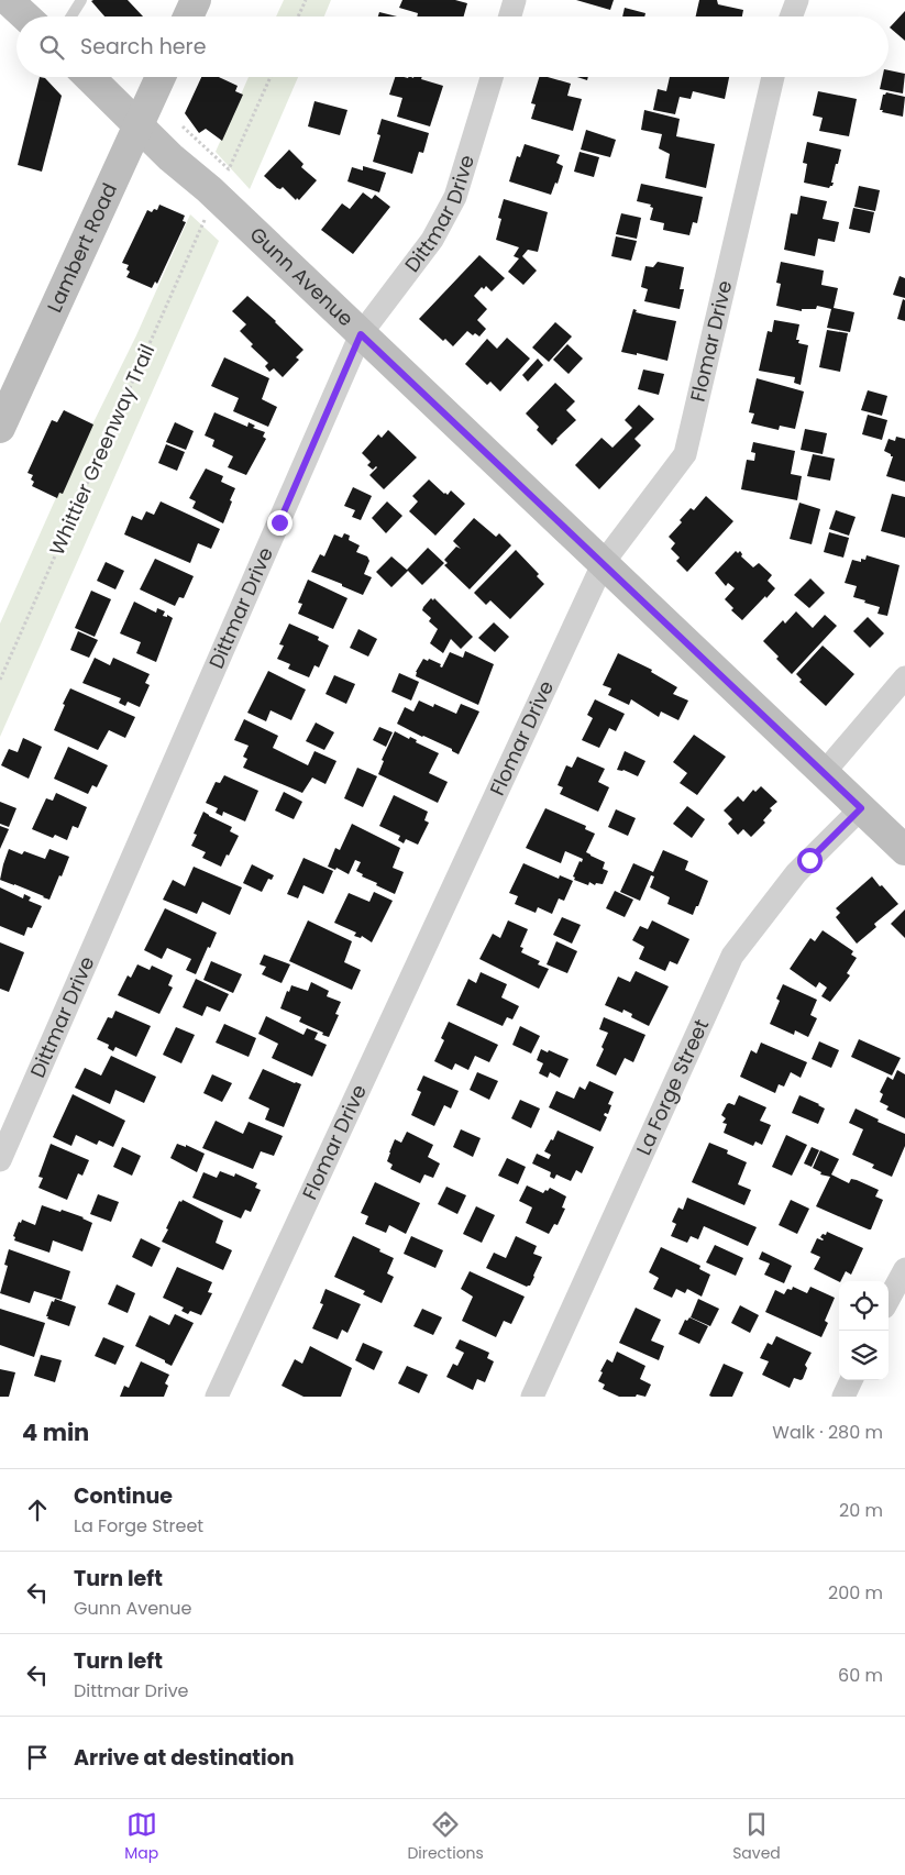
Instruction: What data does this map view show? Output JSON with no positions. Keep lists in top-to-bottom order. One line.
{"streets":{"street":["Dittmar Drive","Lambert Road","Gunn Avenue","Flomar Drive","La Forge Street"],"path":["Whittier Greenway Trail"]},"crossings":[["Dittmar Drive","Gunn Avenue"],["Lambert Road","Gunn Avenue"],["Gunn Avenue","Flomar Drive"],["Gunn Avenue","La Forge Street"]],"page":{"search":"Search here","heading":["4 min","Walk · 280 m"],"list":[["Continue","La Forge Street","20 m"],["Turn left","Gunn Avenue","200 m"],["Turn left","Dittmar Drive","60 m"],"Arrive at destination"],"nav":["Map","Directions","Saved"]}}
